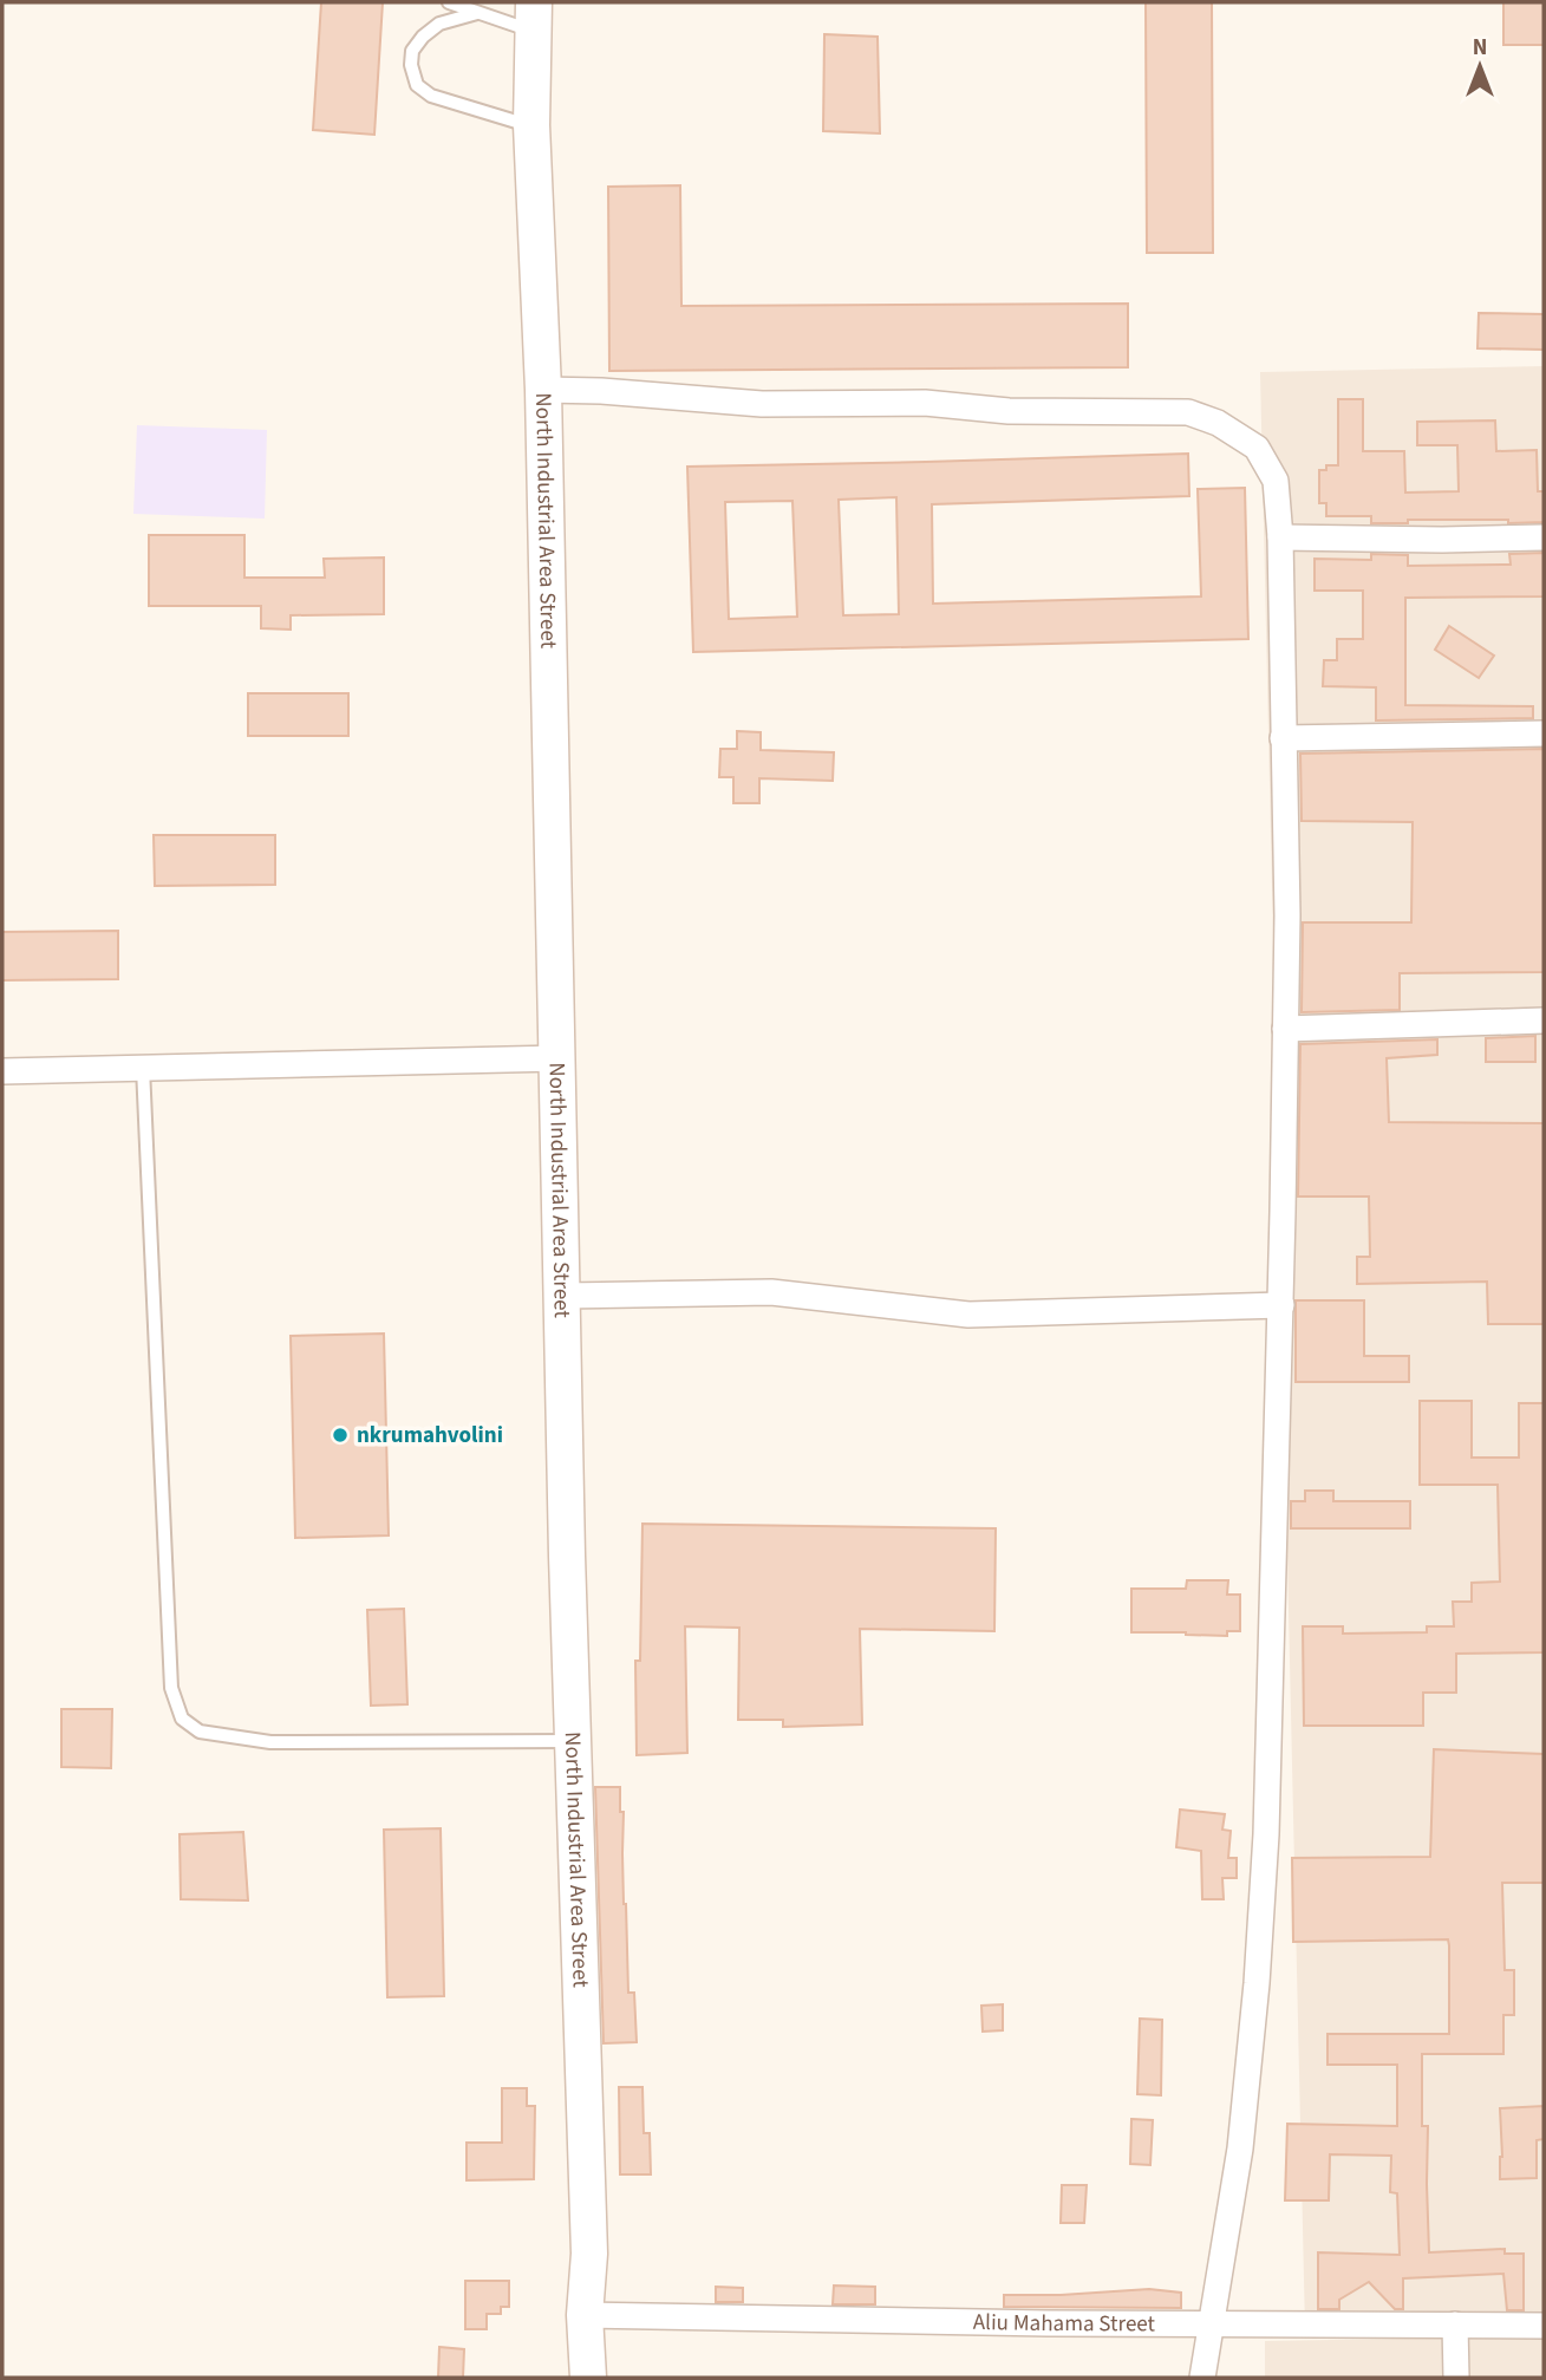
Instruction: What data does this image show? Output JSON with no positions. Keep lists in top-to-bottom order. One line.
{"streets":{"main road":["North Industrial Area Street"],"street":["Aliu Mahama Street"]},"crossings":[["North Industrial Area Street","Aliu Mahama Street"]],"places":["nkrumahvolini"],"north":"top"}
